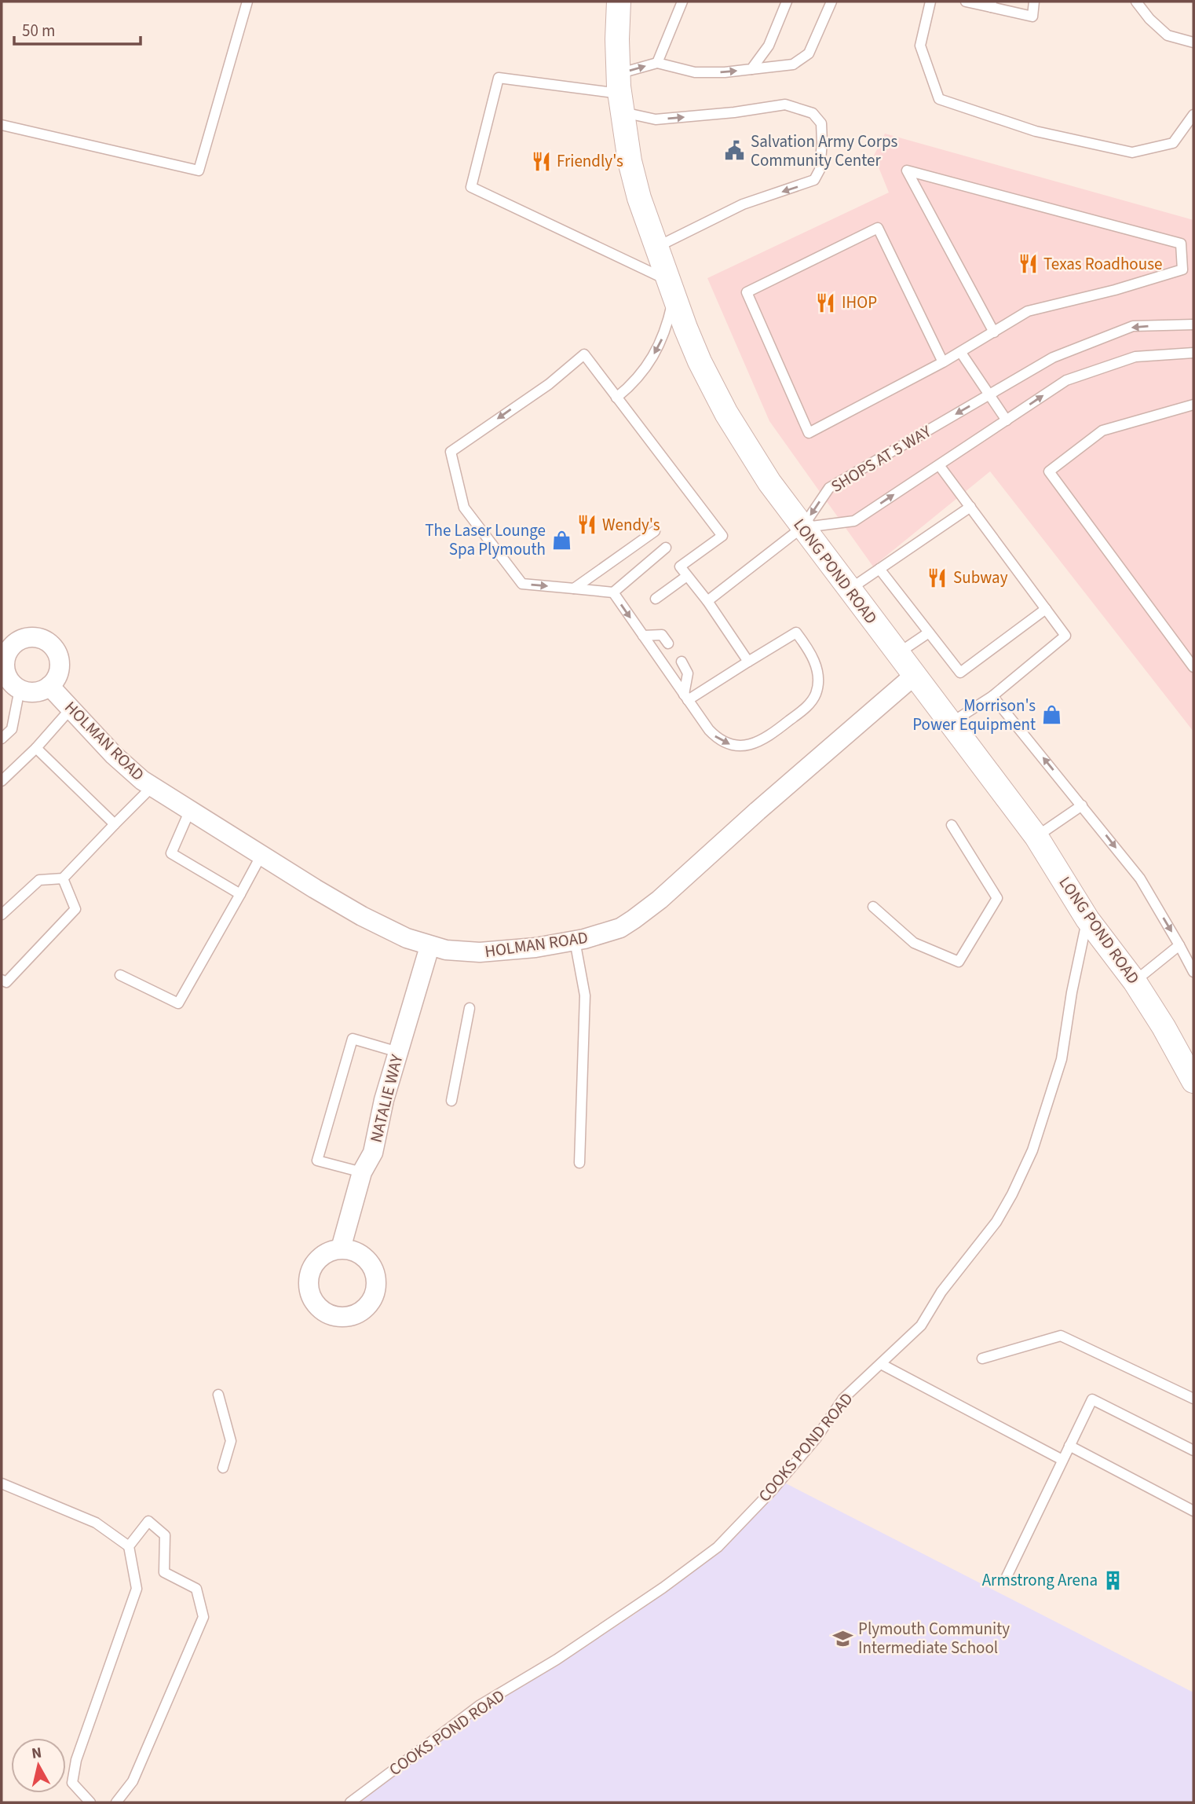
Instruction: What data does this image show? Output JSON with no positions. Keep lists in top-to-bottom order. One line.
{"streets":{"street":["LONG POND ROAD","HOLMAN ROAD","NATALIE WAY"],"lane":["SHOPS AT 5 WAY","COOKS POND ROAD"]},"crossings":[["SHOPS AT 5 WAY","LONG POND ROAD"],["LONG POND ROAD","HOLMAN ROAD"],["LONG POND ROAD","COOKS POND ROAD"],["HOLMAN ROAD","NATALIE WAY"]],"places":{"public building":["Salvation Army Corps Community Center"],"restaurant":["Friendly's","Texas Roadhouse","IHOP","Wendy's","Subway"],"shop":["The Laser Lounge Spa Plymouth","Morrison's Power Equipment"],"building":["Armstrong Arena"],"school or university":["Plymouth Community Intermediate School"]},"scale_bar":"50 m","north":"top"}
